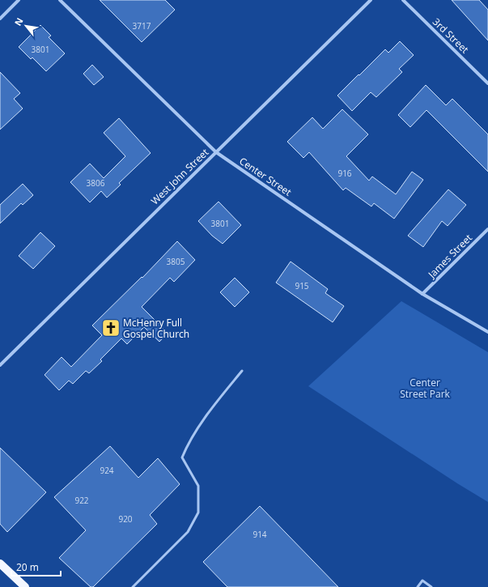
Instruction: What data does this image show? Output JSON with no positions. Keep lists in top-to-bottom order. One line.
{"streets":{"street":["3rd Street","West John Street","Center Street","James Street"]},"crossings":[["West John Street","Center Street"],["Center Street","James Street"]],"parks":["Center Street Park"],"places":{"church":["McHenry Full Gospel Church"]},"house_numbers":["3717","3801","916","3806","3801","3805","915","924","922","920","914"],"scale_bar":"20 m","north":"top left"}
